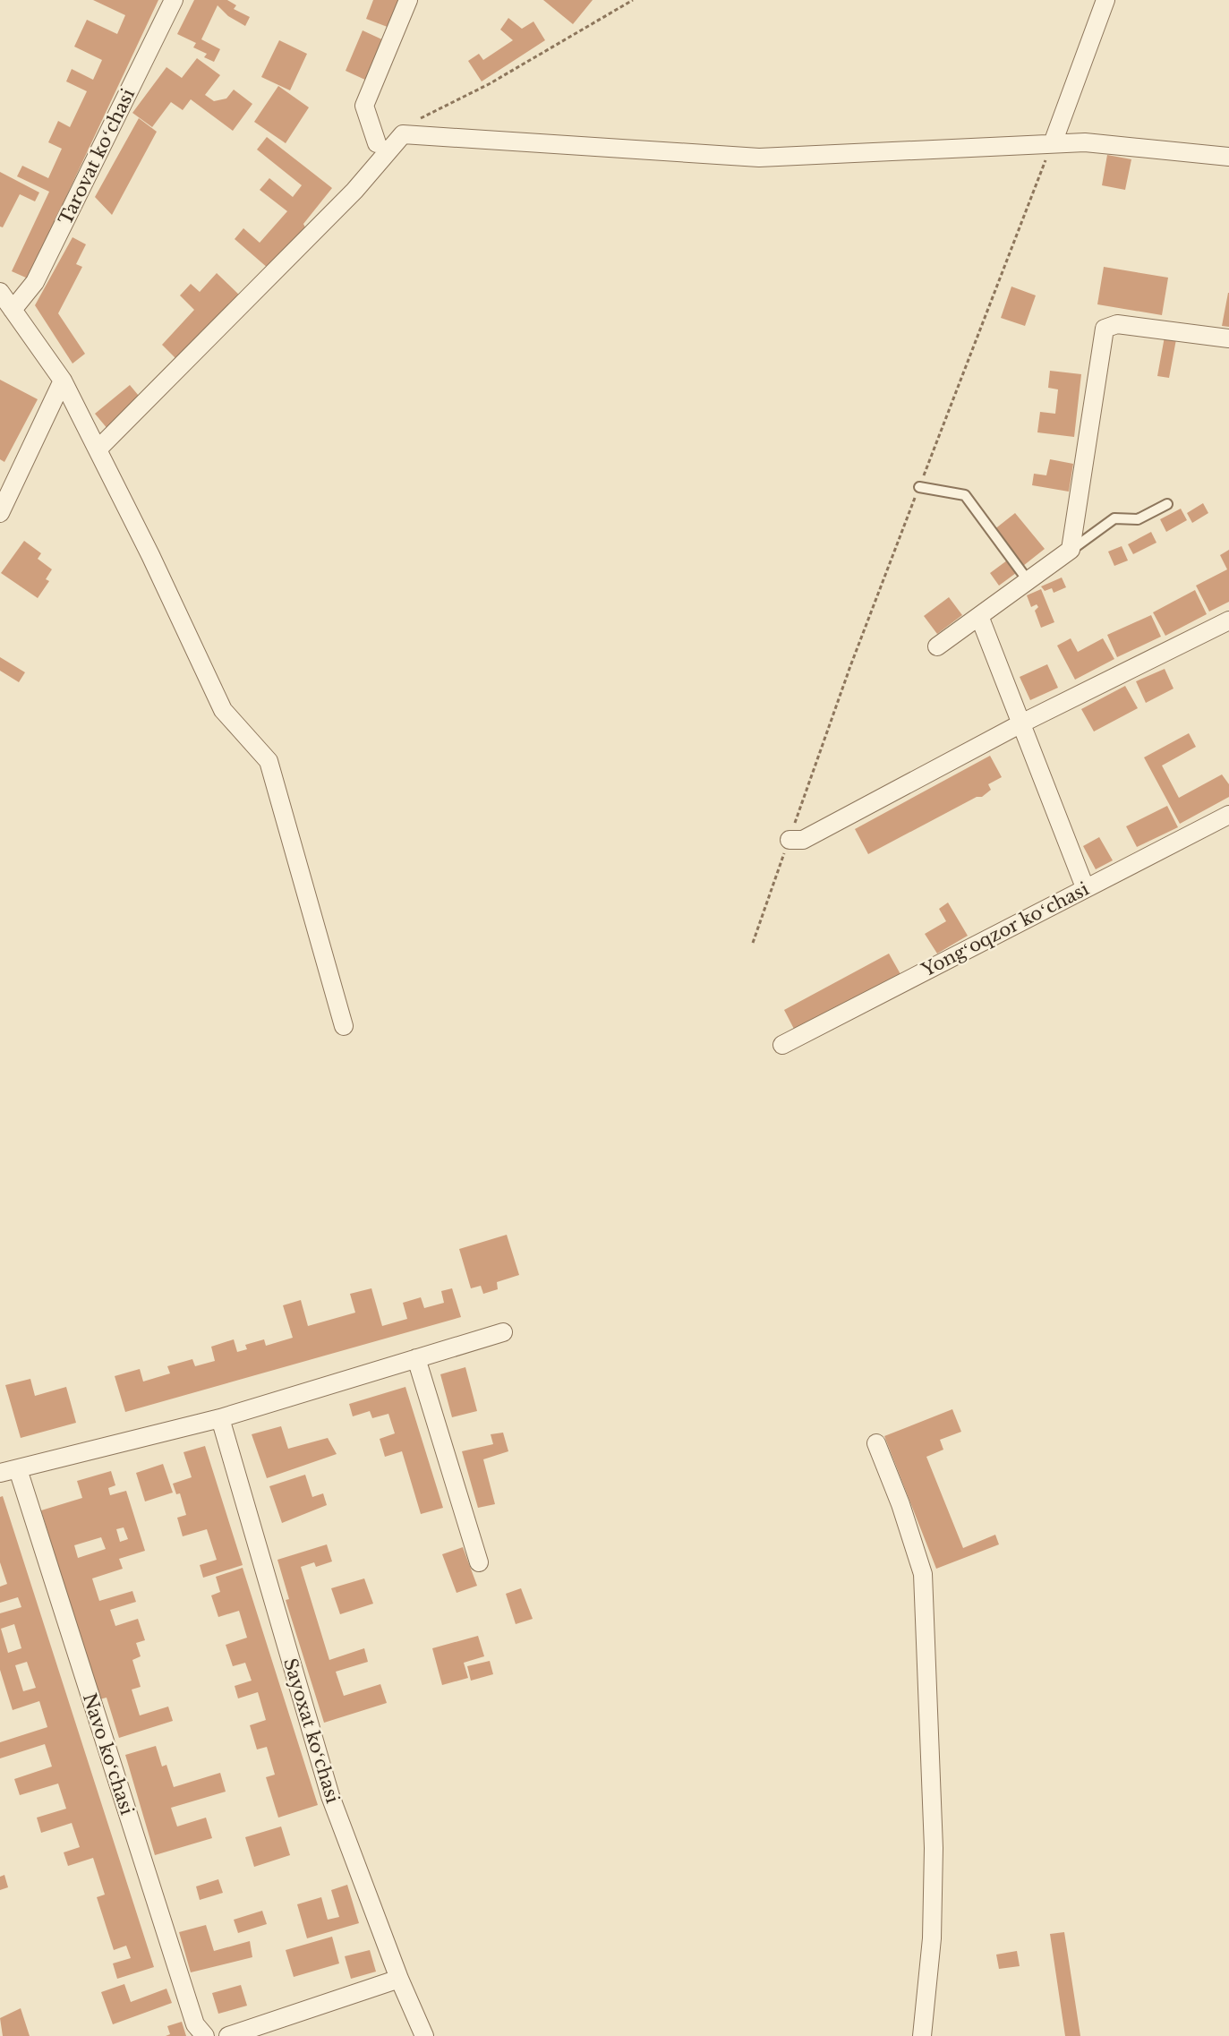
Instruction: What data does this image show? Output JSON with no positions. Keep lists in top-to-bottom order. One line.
{"streets":{"street":["Tarovat koʻchasi","Yongʻoqzor koʻchasi","Sayoxat koʻchasi","Navo koʻchasi"]}}
